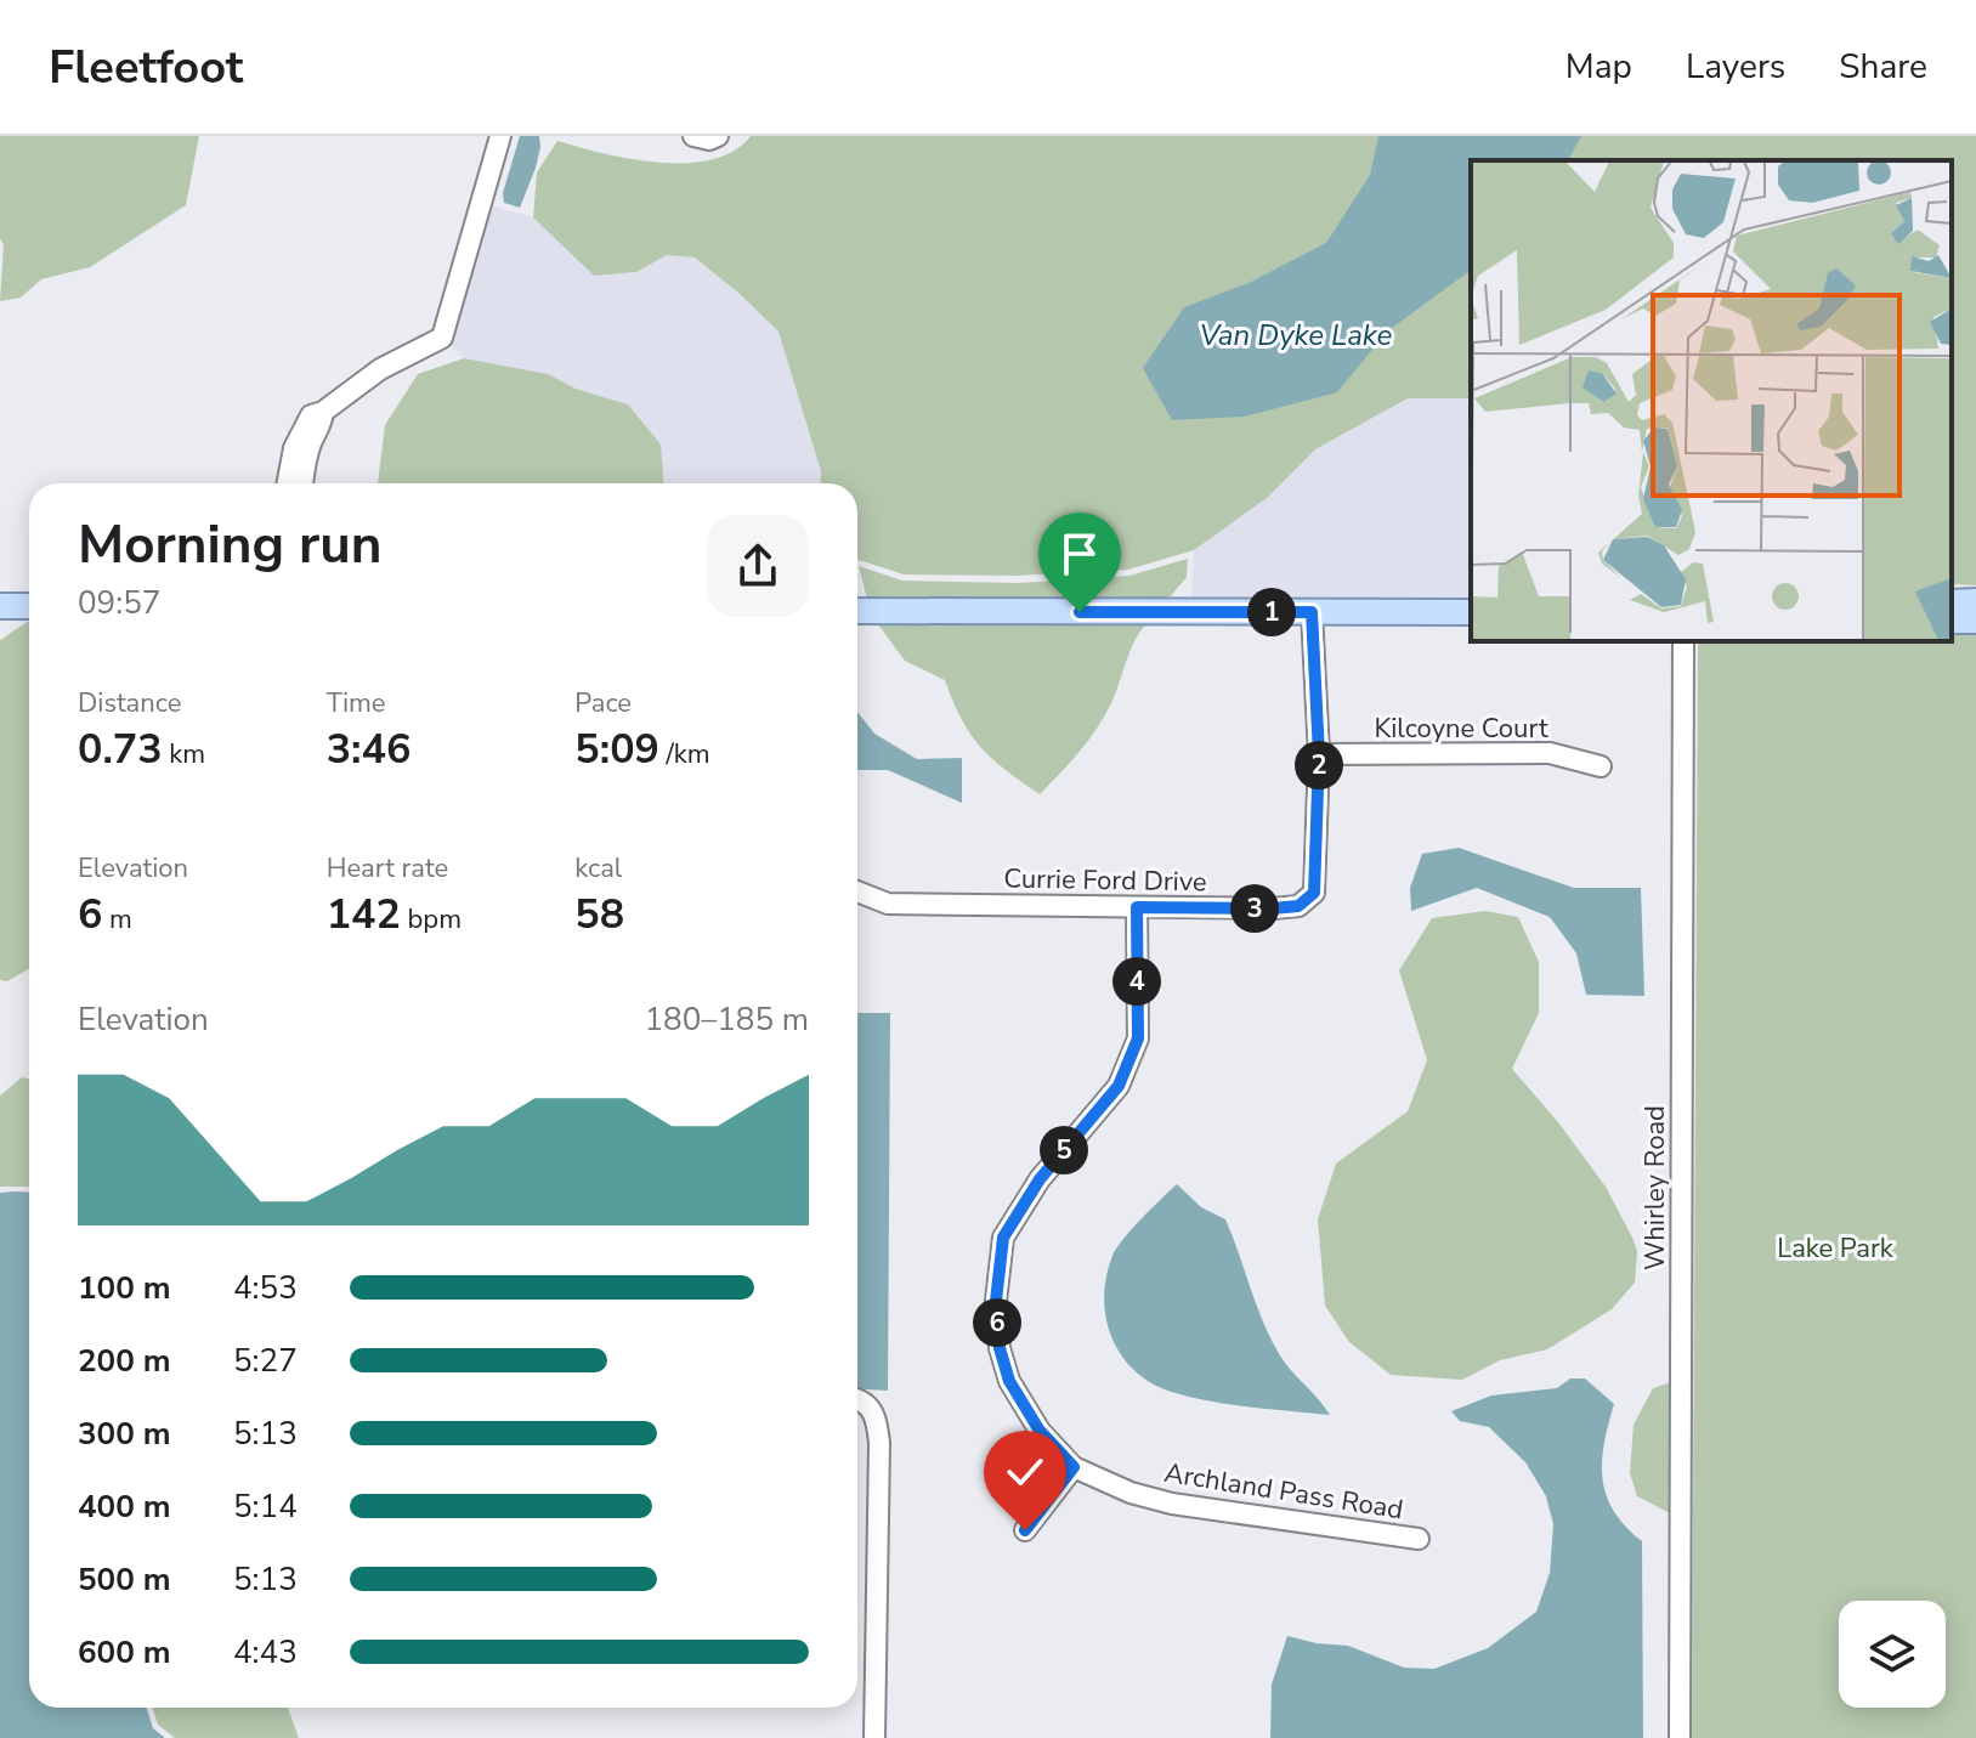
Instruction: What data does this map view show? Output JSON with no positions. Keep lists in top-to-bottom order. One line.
{"streets":{"street":["Kilcoyne Court","Currie Ford Drive","Whirley Road","Archland Pass Road"]},"crossings":[["Kilcoyne Court","Currie Ford Drive"],["Currie Ford Drive","Archland Pass Road"]],"water":["Van Dyke Lake"],"parks":["Lake Park"],"page":{"header":"Fleetfoot","nav":["Map","Layers","Share"],"heading":["Morning run","09:57"],"pins":["1","2","3","4","5","6"],"stats":[["Distance","0.73 km"],["Time","3:46"],["Pace","5:09 /km"],["Elevation","6 m"],["Heart rate","142 bpm"],["kcal","58"]],"chart":["Elevation","180–185 m"],"list":[{"name":"100 m","note":"4:53"},{"name":"200 m","note":"5:27"},{"name":"300 m","note":"5:13"},{"name":"400 m","note":"5:14"},{"name":"500 m","note":"5:13"},{"name":"600 m","note":"4:43"}]}}
